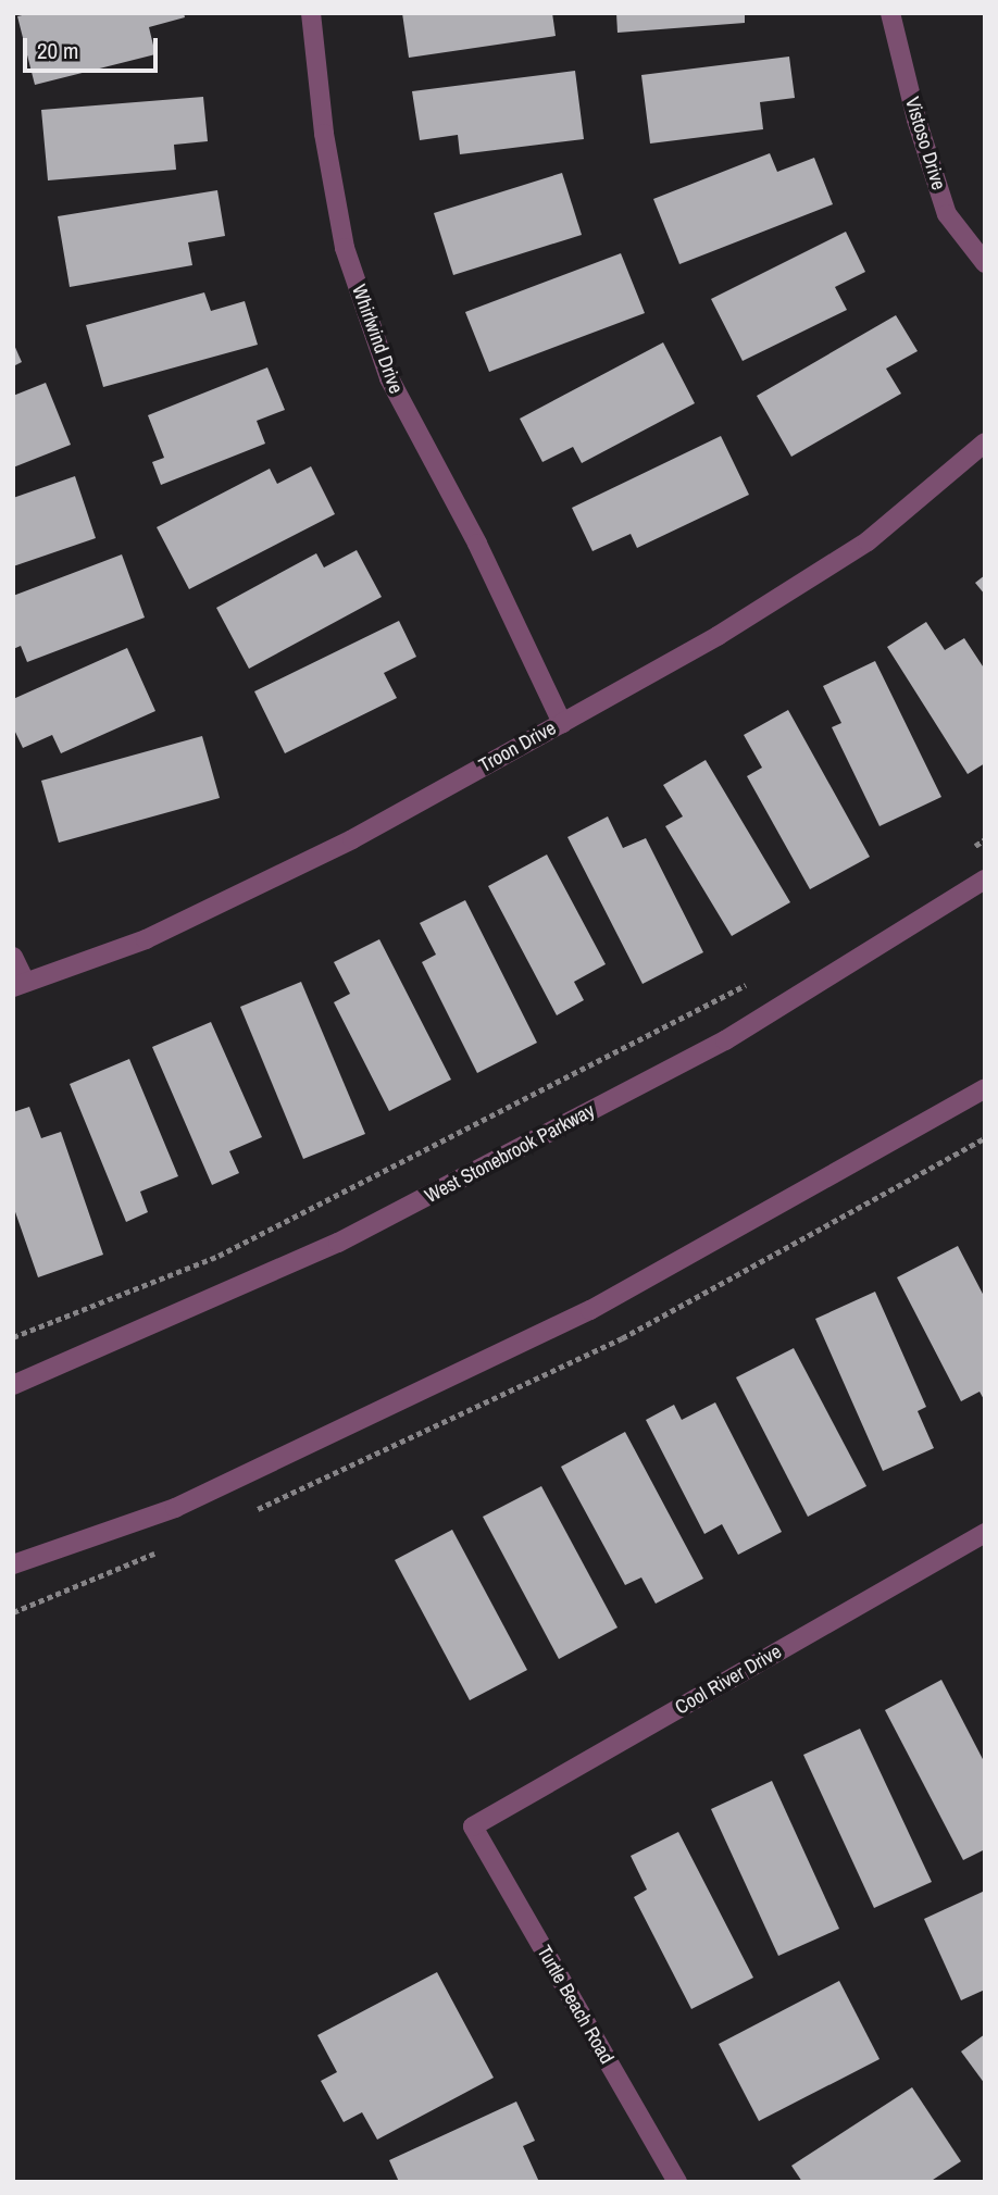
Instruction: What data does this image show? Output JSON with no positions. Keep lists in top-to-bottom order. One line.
{"streets":{"street":["Vistoso Drive","Whirlwind Drive","Troon Drive","West Stonebrook Parkway","Cool River Drive","Turtle Beach Road"]},"crossings":[["Whirlwind Drive","Troon Drive"],["Cool River Drive","Turtle Beach Road"]],"scale_bar":"20 m"}
